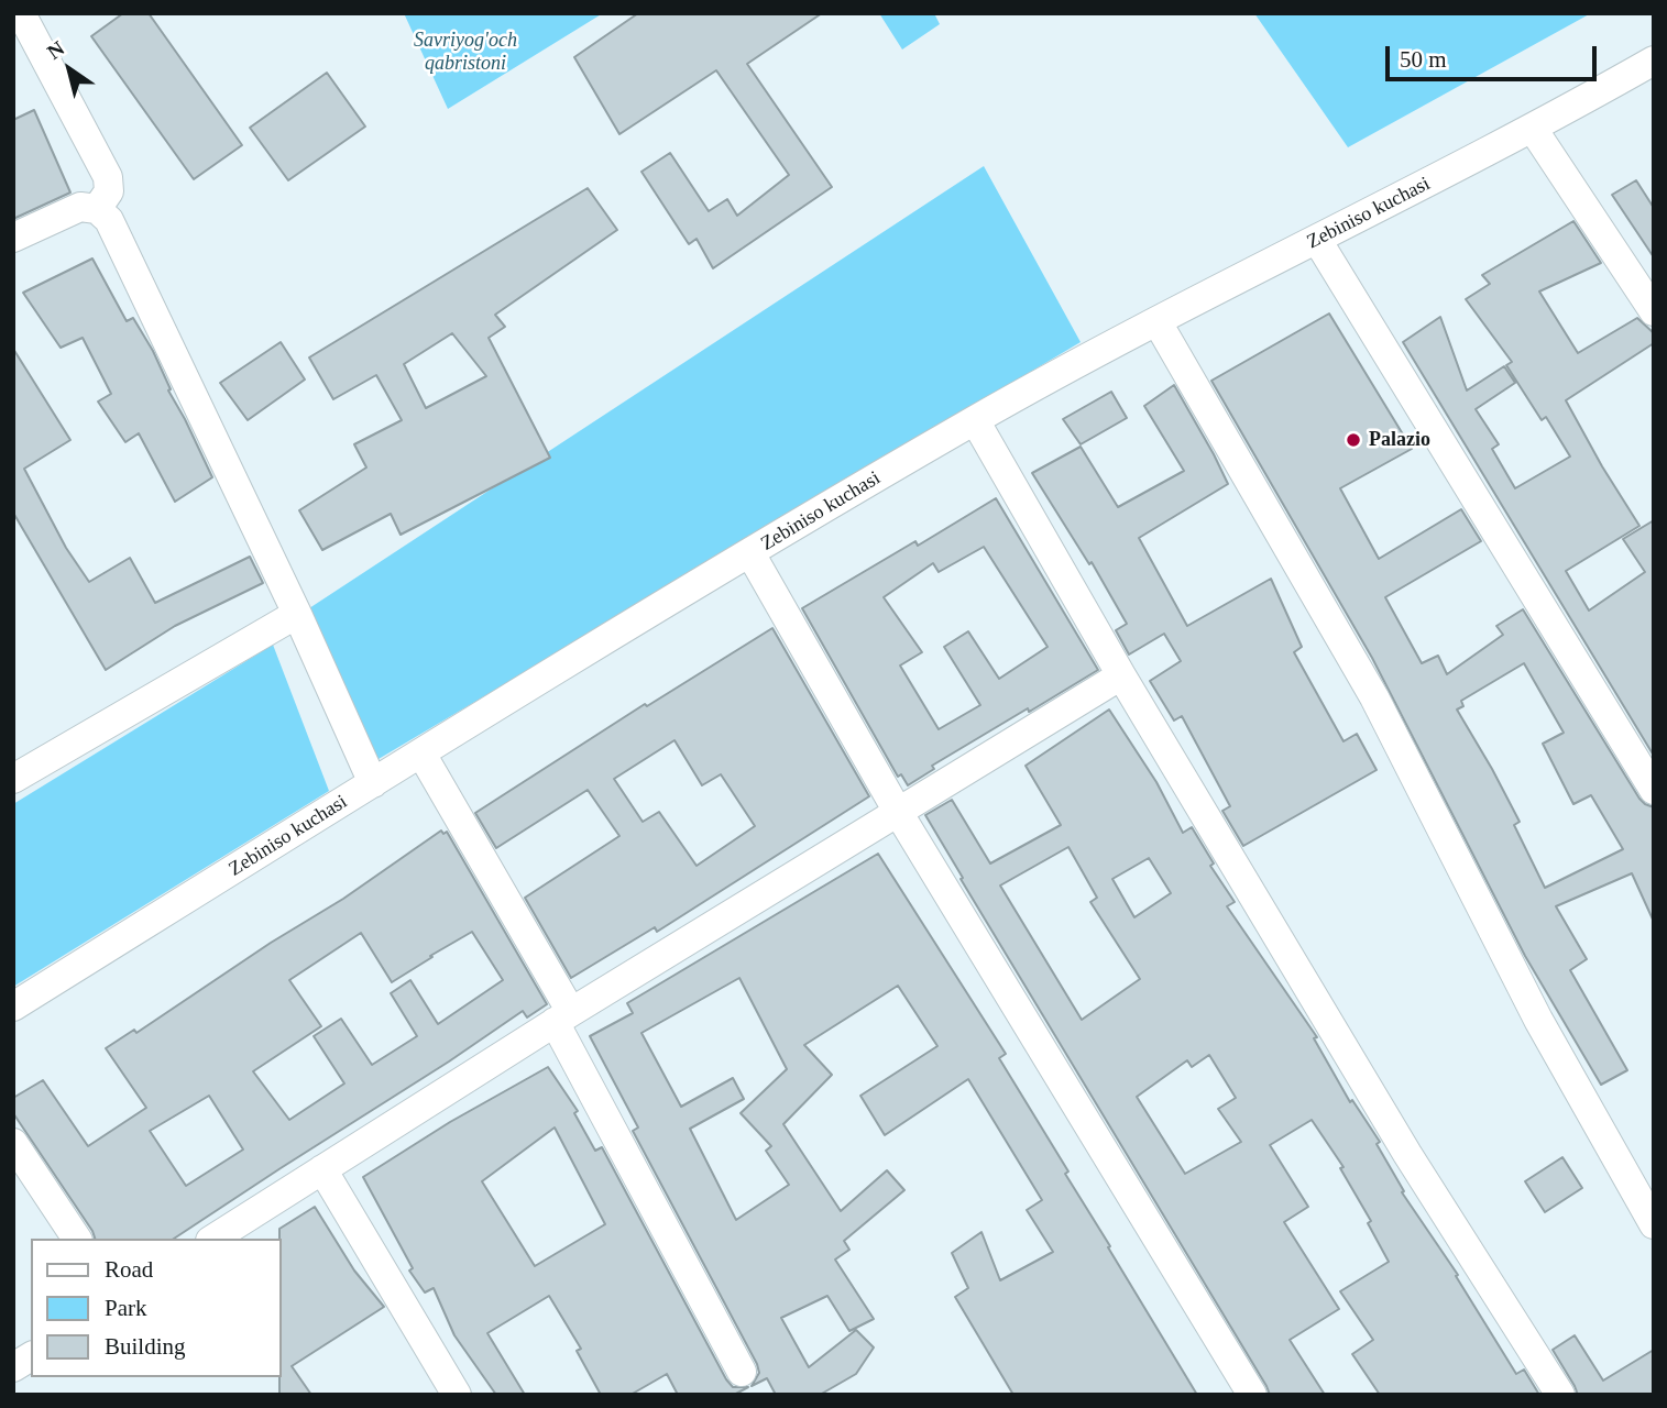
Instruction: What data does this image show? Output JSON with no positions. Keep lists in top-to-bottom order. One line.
{"streets":{"street":["Zebiniso kuchasi"]},"parks":["Savriyog'och qabristoni"],"places":["Palazio"],"legend":["Road","Park","Building"],"scale_bar":"50 m","north":"top left"}
